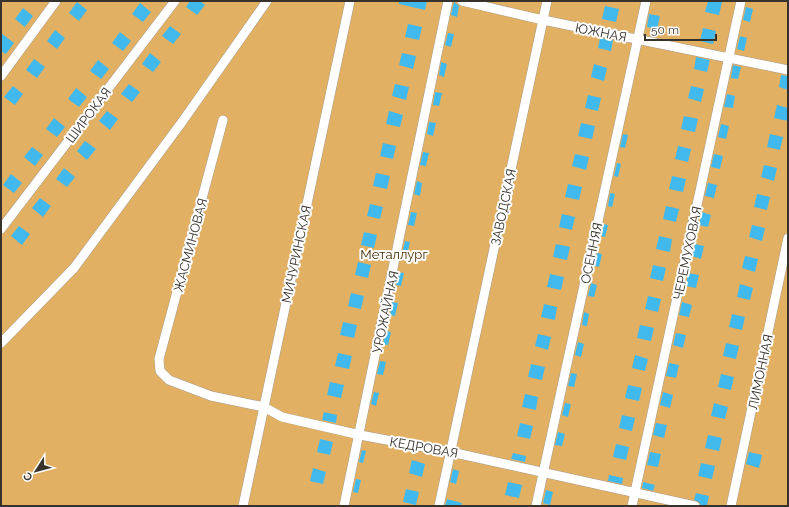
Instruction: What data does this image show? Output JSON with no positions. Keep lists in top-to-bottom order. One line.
{"streets":{"street":["ЮЖНАЯ","ШИРОКАЯ","ЗАВОДСКАЯ","ЖАСМИНОВАЯ","ОСЕННЯЯ","ЧЕРЕМУХОВАЯ","МИЧУРИНСКАЯ","УРОЖАЙНАЯ","ЛИМОННАЯ","КЕДРОВАЯ"]},"crossings":[["ЮЖНАЯ","ЗАВОДСКАЯ"],["ЮЖНАЯ","ОСЕННЯЯ"],["ЮЖНАЯ","ЧЕРЕМУХОВАЯ"],["ЗАВОДСКАЯ","КЕДРОВАЯ"],["ЖАСМИНОВАЯ","КЕДРОВАЯ"],["ОСЕННЯЯ","КЕДРОВАЯ"],["ЧЕРЕМУХОВАЯ","КЕДРОВАЯ"],["МИЧУРИНСКАЯ","КЕДРОВАЯ"],["УРОЖАЙНАЯ","КЕДРОВАЯ"]],"parks":["Металлург"],"scale_bar":"50 m","north":"bottom left"}
